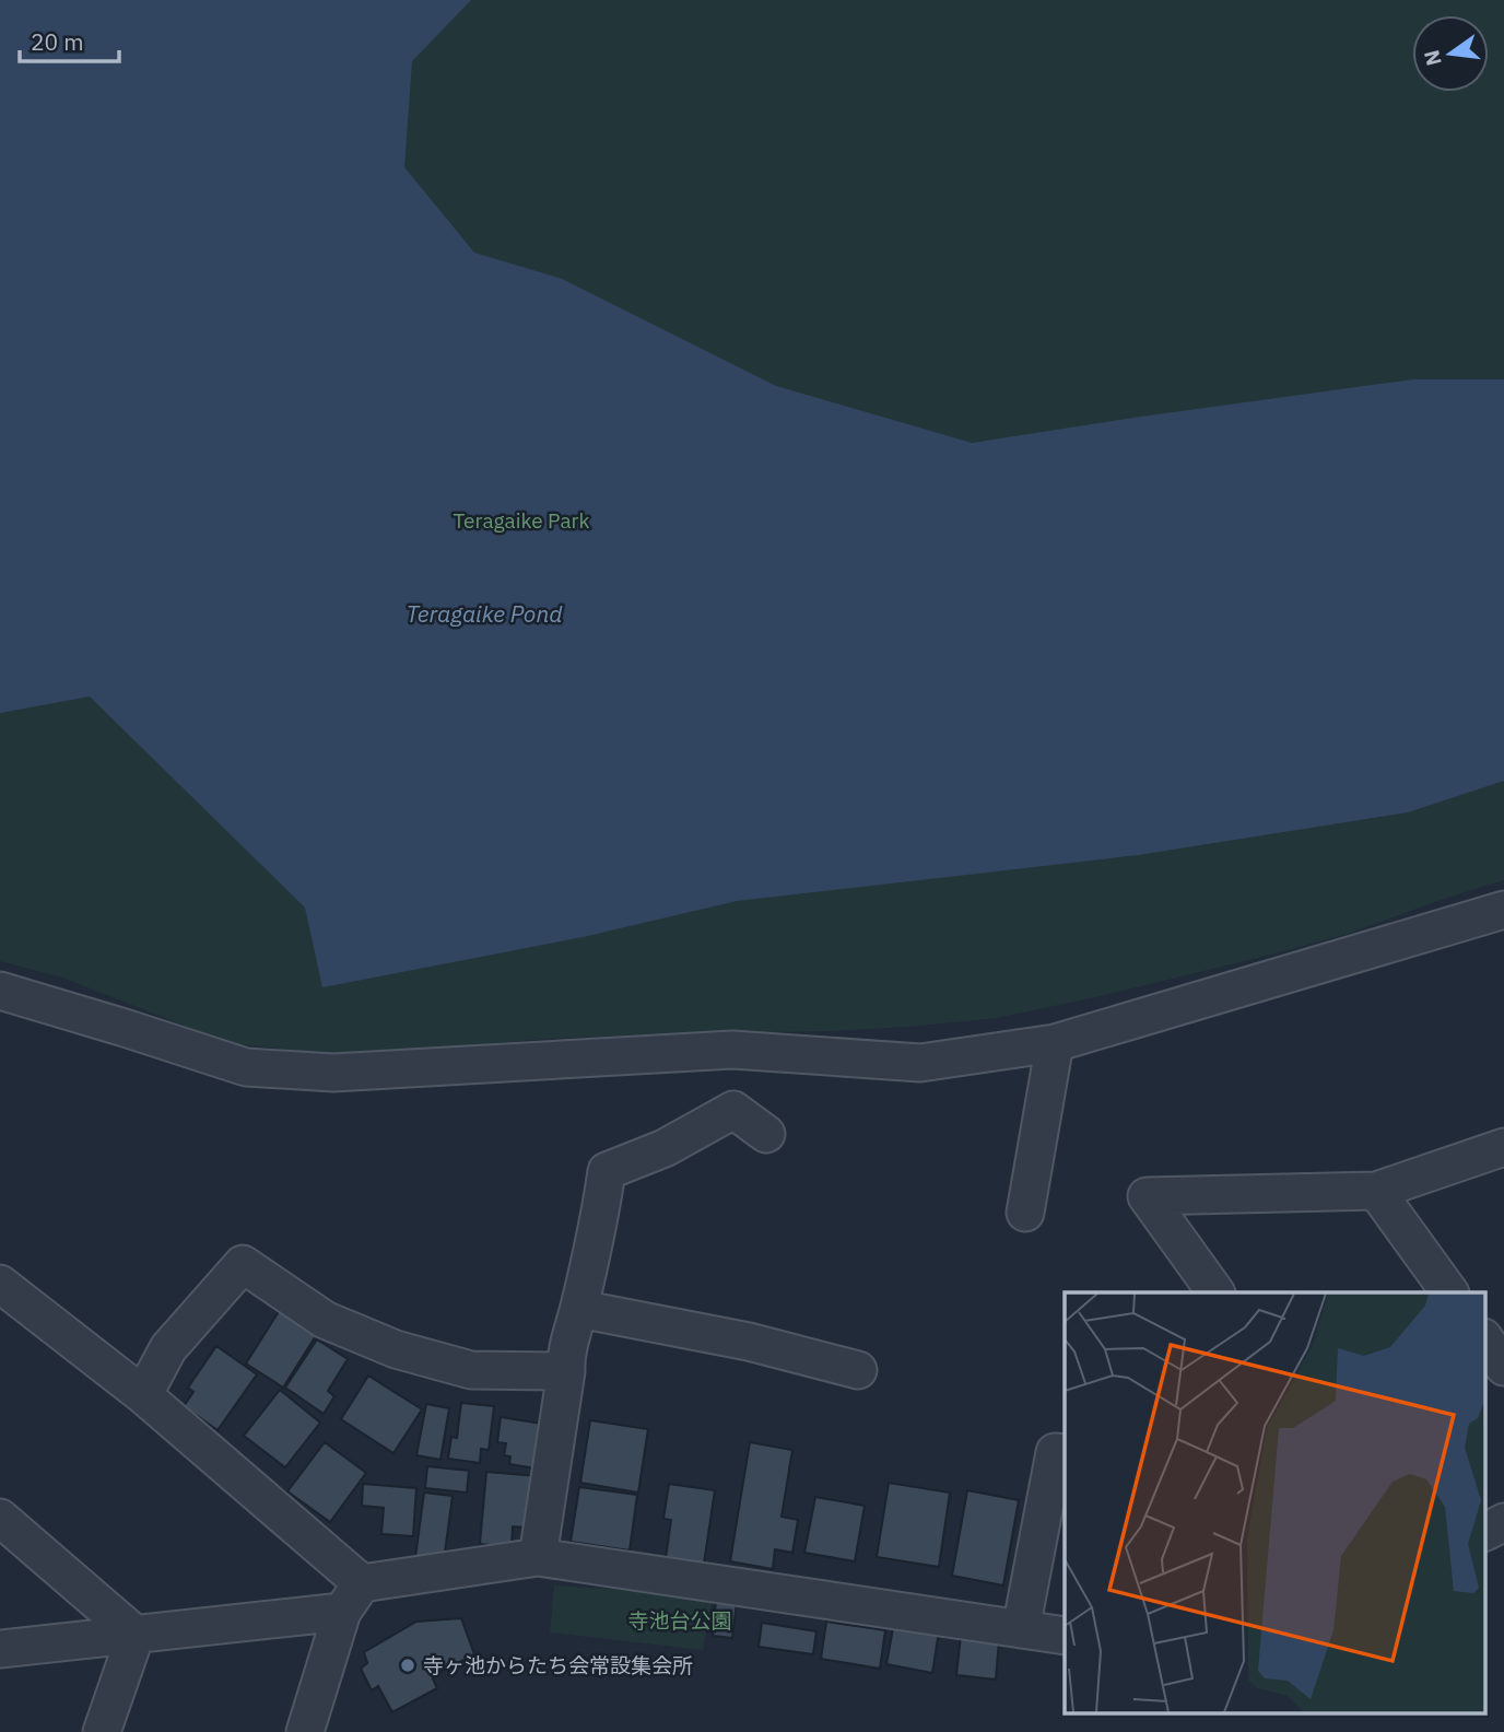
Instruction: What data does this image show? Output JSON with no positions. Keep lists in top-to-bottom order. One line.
{"water":["Teragaike Pond"],"parks":["Teragaike Park","寺池台公園"],"places":["寺ヶ池からたち会常設集会所"],"scale_bar":"20 m","north":"left"}
